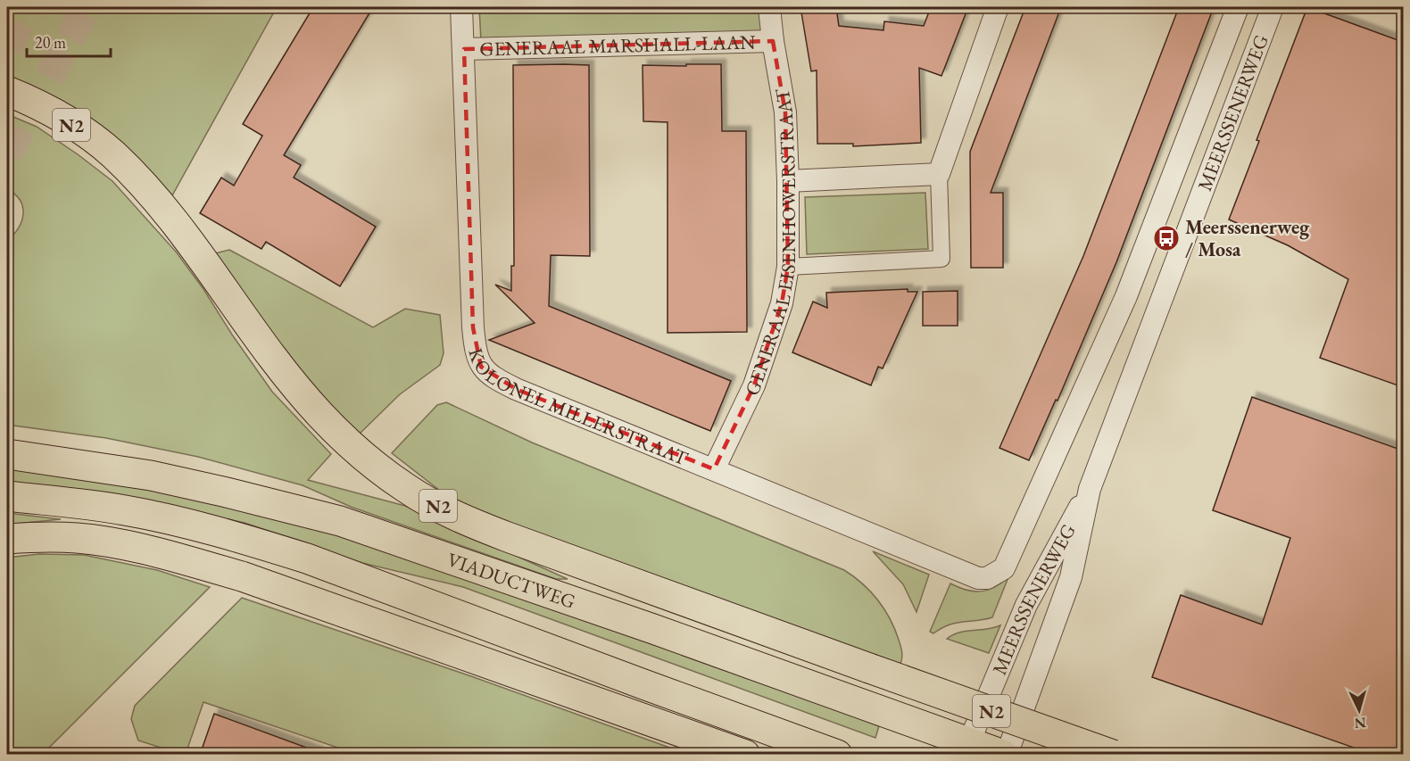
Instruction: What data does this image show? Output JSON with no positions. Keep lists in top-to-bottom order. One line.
{"streets":{"main road":["N2","VIADUCTWEG"],"street":["GENERAAL MARSHALL-LAAN","MEERSSENERWEG","GENERAAL EISENHOWERSTRAAT","KOLONEL MILLERSTRAAT"]},"crossings":[["GENERAAL MARSHALL-LAAN","GENERAAL EISENHOWERSTRAAT"],["GENERAAL MARSHALL-LAAN","KOLONEL MILLERSTRAAT"],["MEERSSENERWEG","KOLONEL MILLERSTRAAT"],["MEERSSENERWEG","VIADUCTWEG"],["GENERAAL EISENHOWERSTRAAT","KOLONEL MILLERSTRAAT"]],"places":{"bus stop":["Meerssenerweg / Mosa"]},"scale_bar":"20 m","north":"bottom"}
